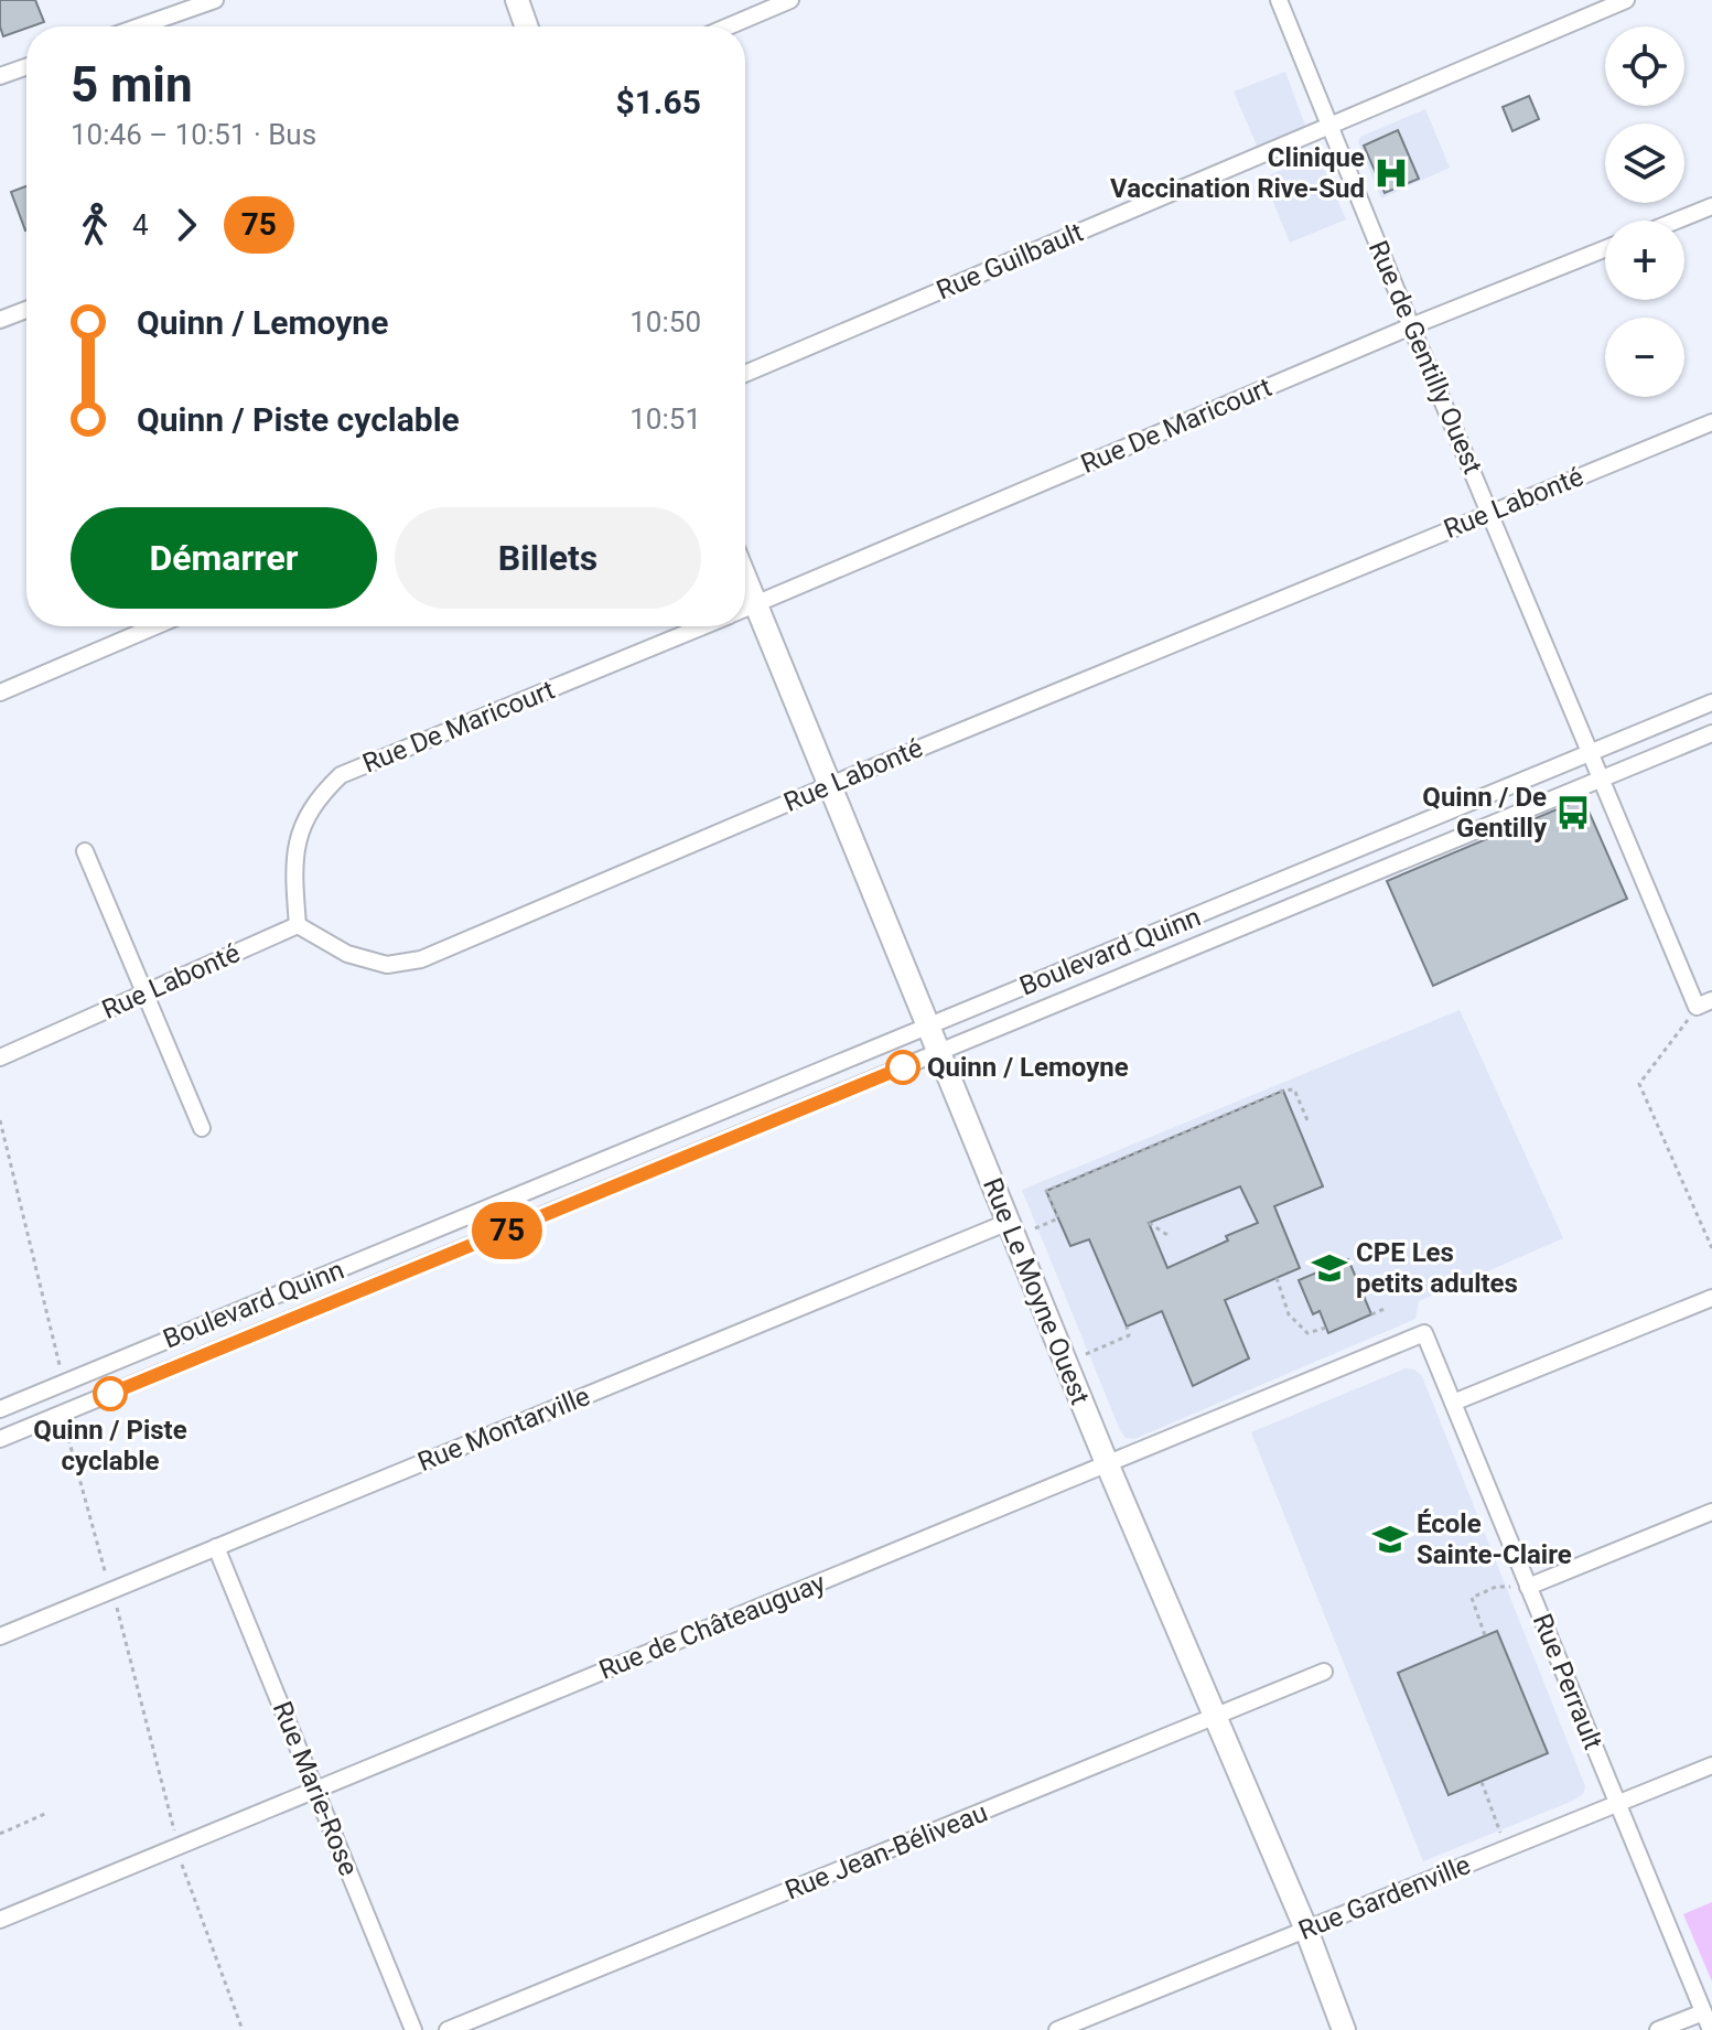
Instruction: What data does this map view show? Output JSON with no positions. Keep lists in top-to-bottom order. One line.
{"streets":{"street":["Rue Guilbault","Rue de Gentilly Ouest","Rue De Maricourt","Rue Labonté","Boulevard Quinn","Rue Le Moyne Ouest","Rue Montarville","Rue de Châteauguay","Rue Perrault","Rue Marie-Rose","Rue Jean-Béliveau","Rue Gardenville"]},"crossings":[["Rue Guilbault","Rue de Gentilly Ouest"],["Rue de Gentilly Ouest","Rue De Maricourt"],["Rue de Gentilly Ouest","Rue Labonté"],["Rue de Gentilly Ouest","Boulevard Quinn"],["Rue De Maricourt","Rue Labonté"],["Rue De Maricourt","Rue Le Moyne Ouest"],["Rue Labonté","Rue Le Moyne Ouest"],["Boulevard Quinn","Rue Le Moyne Ouest"],["Rue Le Moyne Ouest","Rue Montarville"],["Rue Le Moyne Ouest","Rue de Châteauguay"],["Rue Le Moyne Ouest","Rue Jean-Béliveau"],["Rue Le Moyne Ouest","Rue Gardenville"],["Rue Montarville","Rue Marie-Rose"],["Rue de Châteauguay","Rue Perrault"],["Rue de Châteauguay","Rue Marie-Rose"],["Rue Perrault","Rue Gardenville"]],"places":{"hospital":["Clinique Vaccination Rive-Sud"],"bus stop":["Quinn / De Gentilly"],"other":["Quinn / Lemoyne","Quinn / Piste cyclable"],"school or university":["CPE Les petits adultes","École Sainte-Claire"]},"lines":["bus line 75"],"page":{"on_map":"75","map_buttons":["+","−"],"heading":["5 min","10:46 – 10:51 · Bus","$1.65"],"legs":["4","75"],"list":[{"name":"Quinn / Lemoyne","value":"10:50"},{"name":"Quinn / Piste cyclable","value":"10:51"}],"buttons":["Démarrer","Billets"]}}
